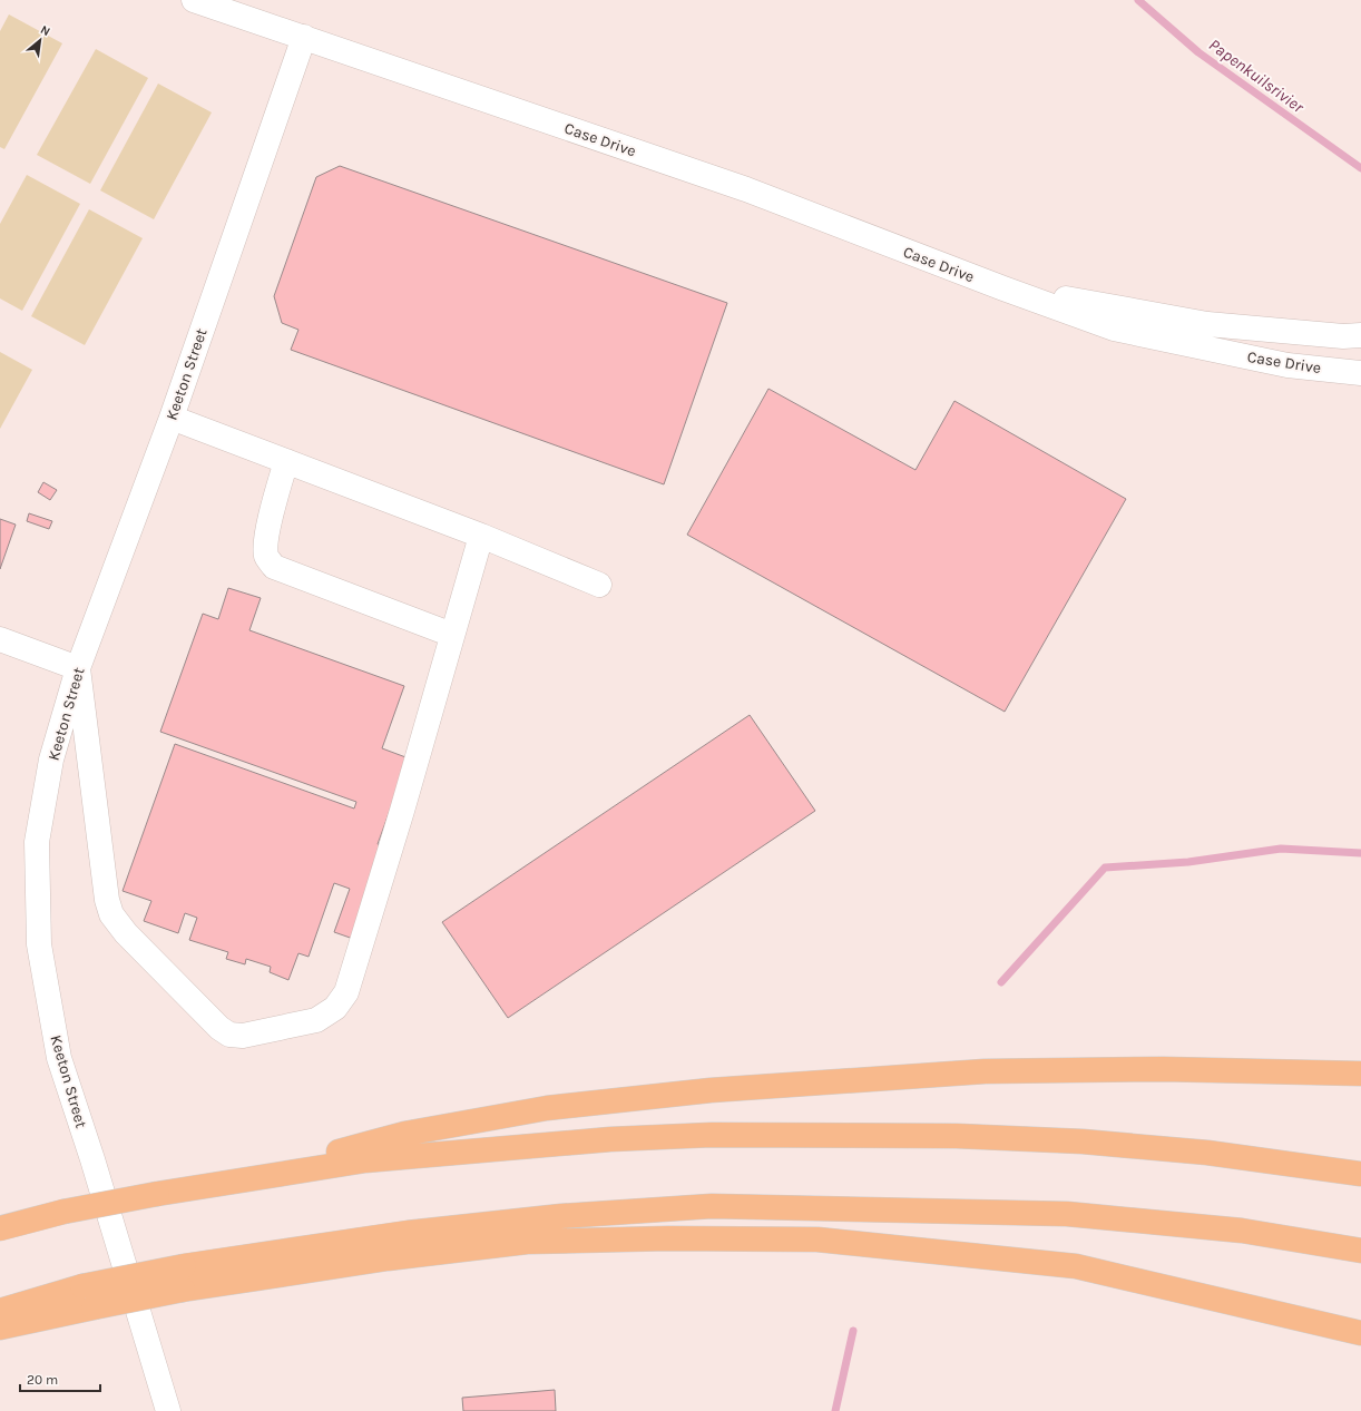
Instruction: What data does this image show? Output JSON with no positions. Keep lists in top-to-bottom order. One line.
{"streets":{"street":["Case Drive","Keeton Street"]},"crossings":[["Case Drive","Keeton Street"]],"water":["Papenkuilsrivier"],"scale_bar":"20 m","north":"top right"}
